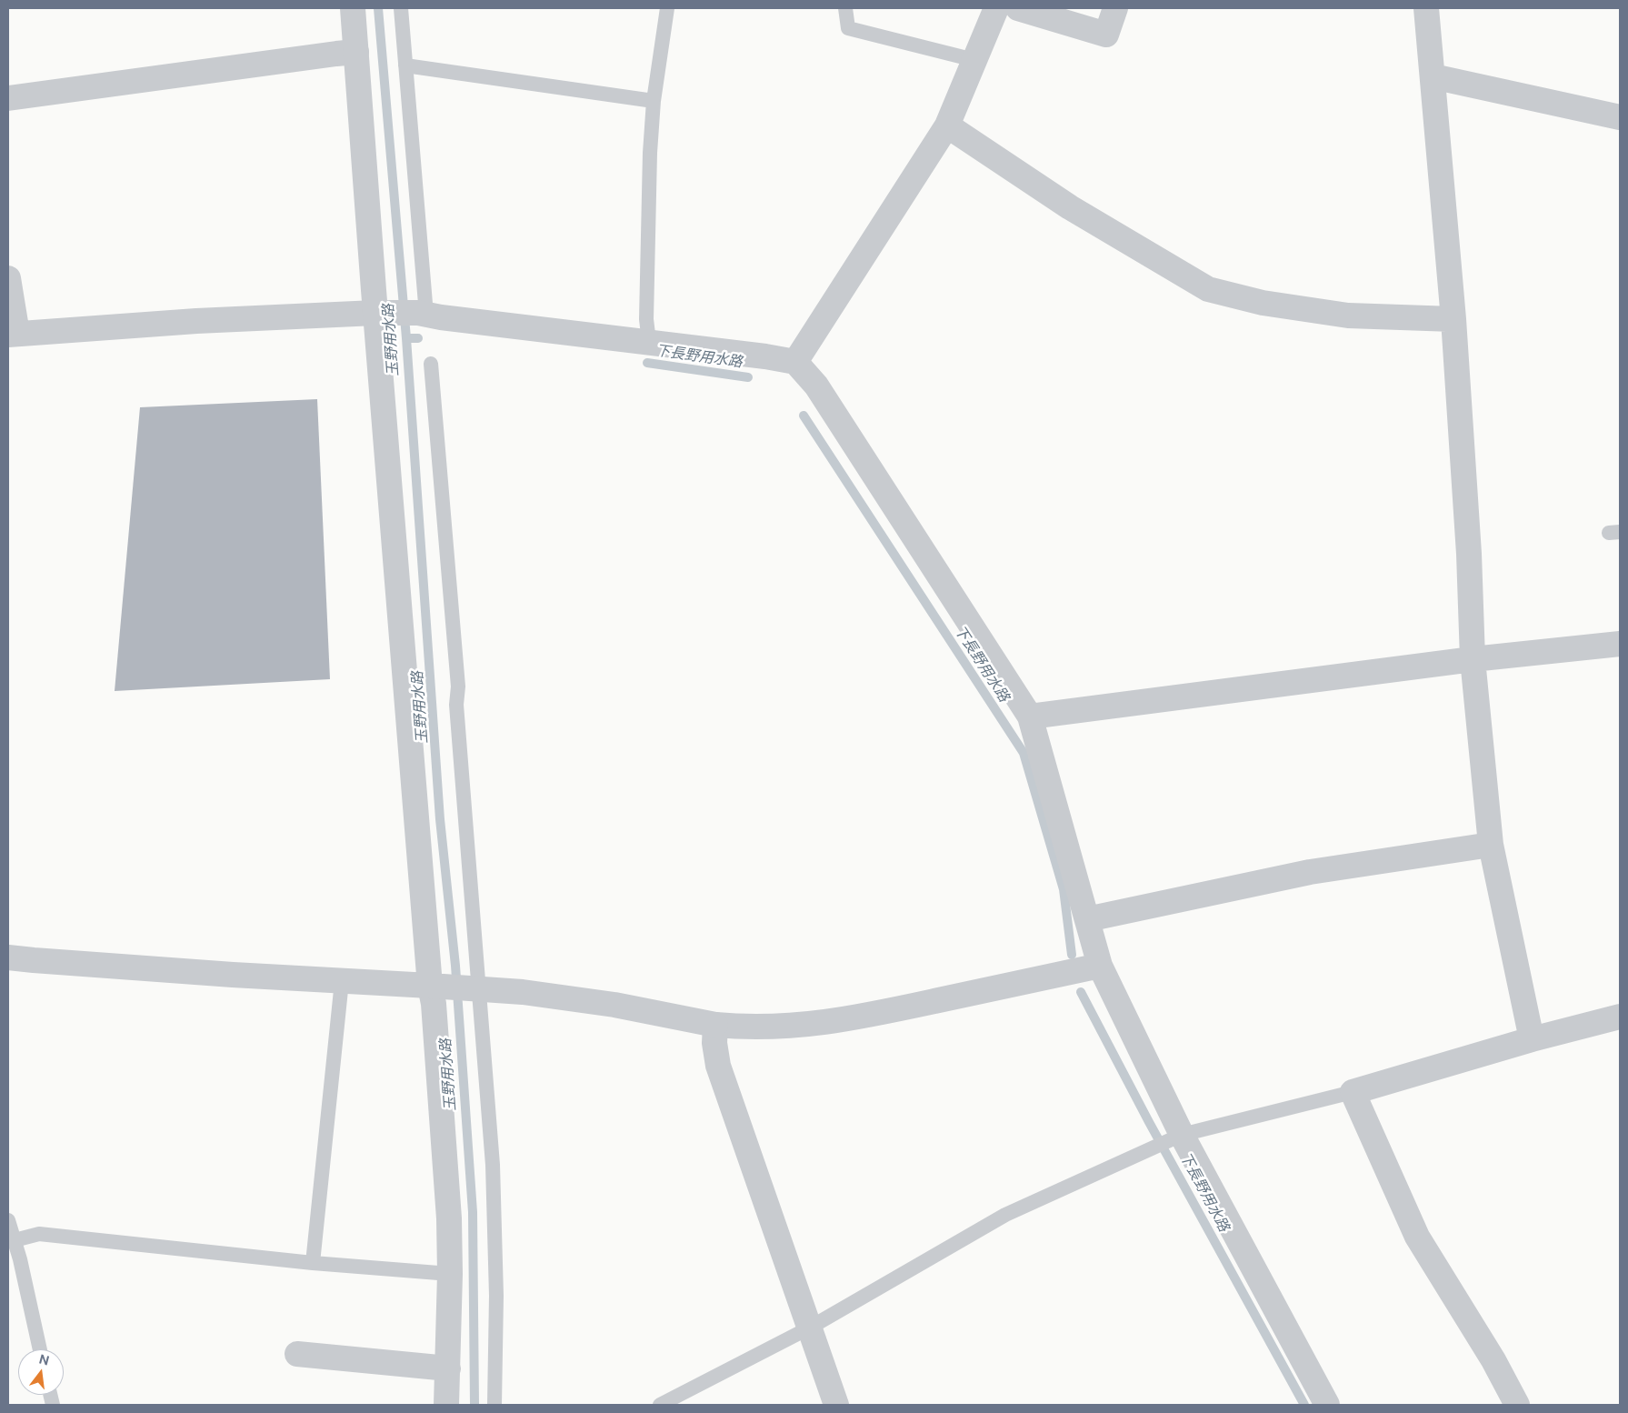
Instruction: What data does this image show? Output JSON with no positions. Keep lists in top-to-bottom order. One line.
{"water":["玉野用水路","下長野用水路"],"north":"top"}
